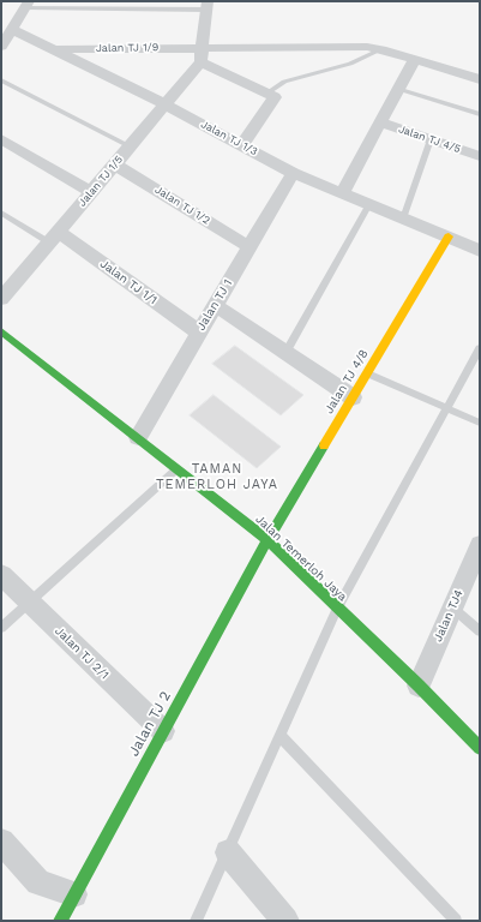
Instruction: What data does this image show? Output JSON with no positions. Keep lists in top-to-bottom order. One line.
{"streets":{"street":["Jalan TJ 1/9","Jalan TJ 1/3","Jalan TJ 4/5","Jalan TJ 1/5","Jalan TJ 1/2","Jalan TJ 1/1","Jalan TJ 1","Jalan TJ 4/8","Jalan Temerloh Jaya","Jalan TJ4","Jalan TJ 2/1","Jalan TJ 2"]},"crossings":[["Jalan TJ 1/9","Jalan TJ 1/3"],["Jalan TJ 1/3","Jalan TJ 1/5"],["Jalan TJ 1/3","Jalan TJ 1"],["Jalan TJ 1/3","Jalan TJ 4/8"],["Jalan TJ 1/5","Jalan TJ 1/2"],["Jalan TJ 1/5","Jalan TJ 1/1"],["Jalan TJ 1/2","Jalan TJ 1"],["Jalan TJ 1/1","Jalan TJ 1"],["Jalan TJ 1","Jalan Temerloh Jaya"],["Jalan TJ 4/8","Jalan Temerloh Jaya"],["Jalan TJ 4/8","Jalan TJ 2"],["Jalan Temerloh Jaya","Jalan TJ4"],["Jalan Temerloh Jaya","Jalan TJ 2"],["Jalan TJ 2/1","Jalan TJ 2"]],"districts":["TAMAN TEMERLOH JAYA"]}
